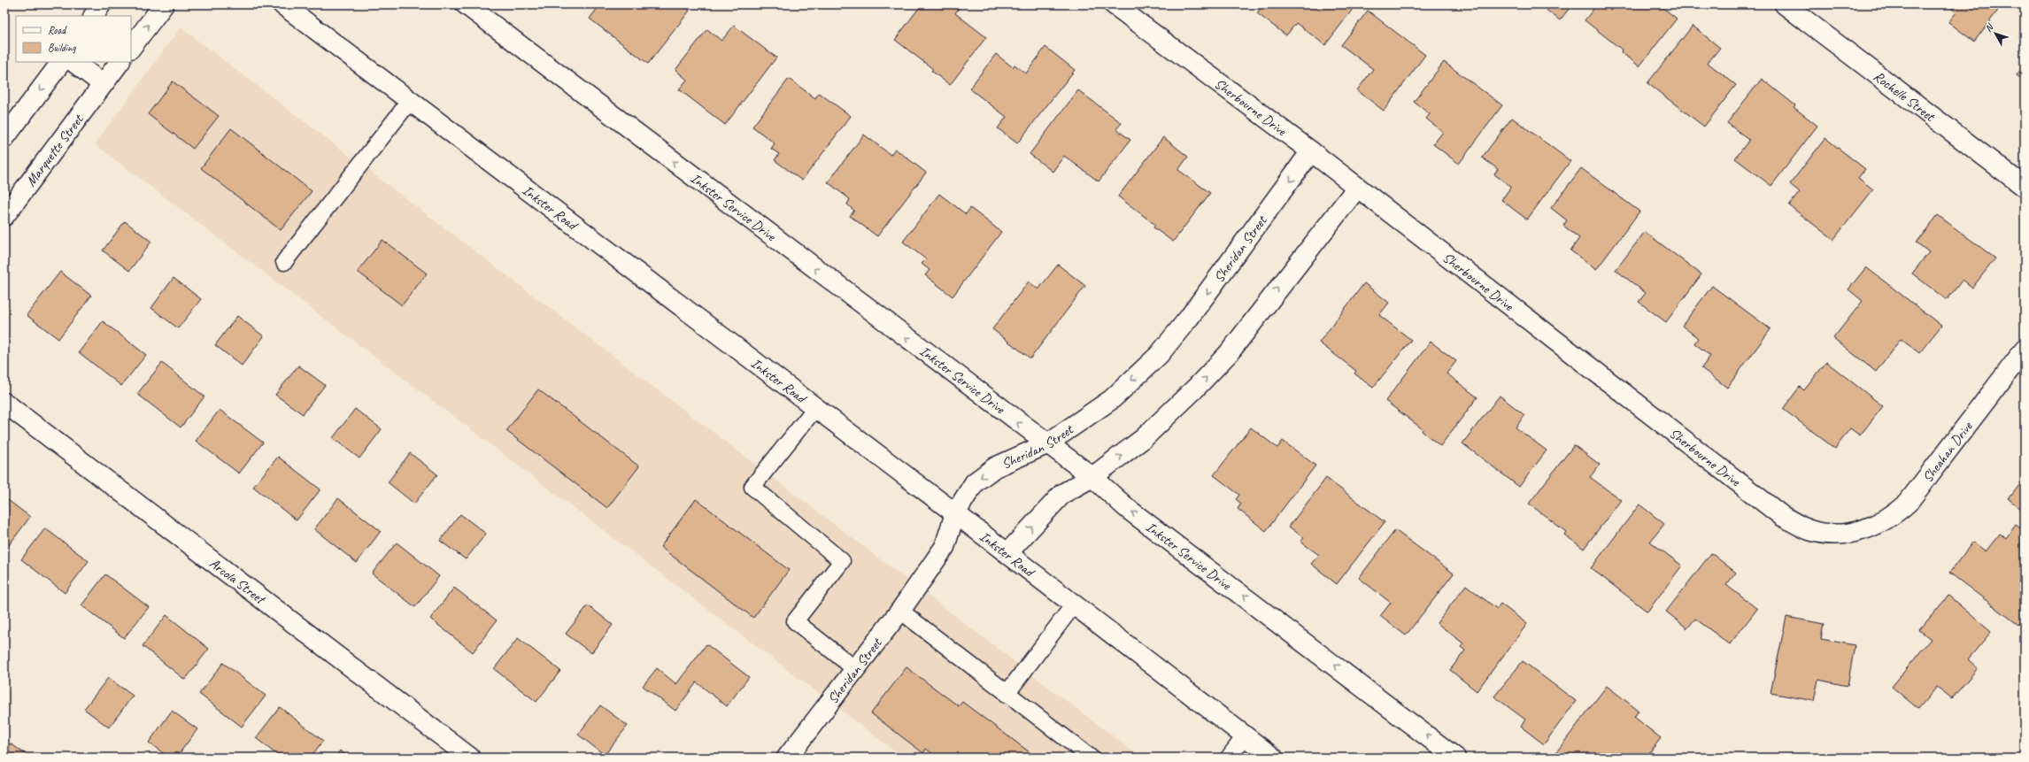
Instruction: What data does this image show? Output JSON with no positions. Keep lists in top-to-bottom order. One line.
{"streets":{"street":["Rochelle Street","Sherbourne Drive","Marquette Street","Inkster Road","Inkster Service Drive","Sheridan Street","Sheahan Drive","Arcola Street"]},"crossings":[["Sherbourne Drive","Sheridan Street"],["Sherbourne Drive","Sheahan Drive"],["Inkster Road","Sheridan Street"],["Inkster Service Drive","Sheridan Street"]],"one_way":["Inkster Service Drive"],"legend":["Road","Building"],"north":"top left"}
